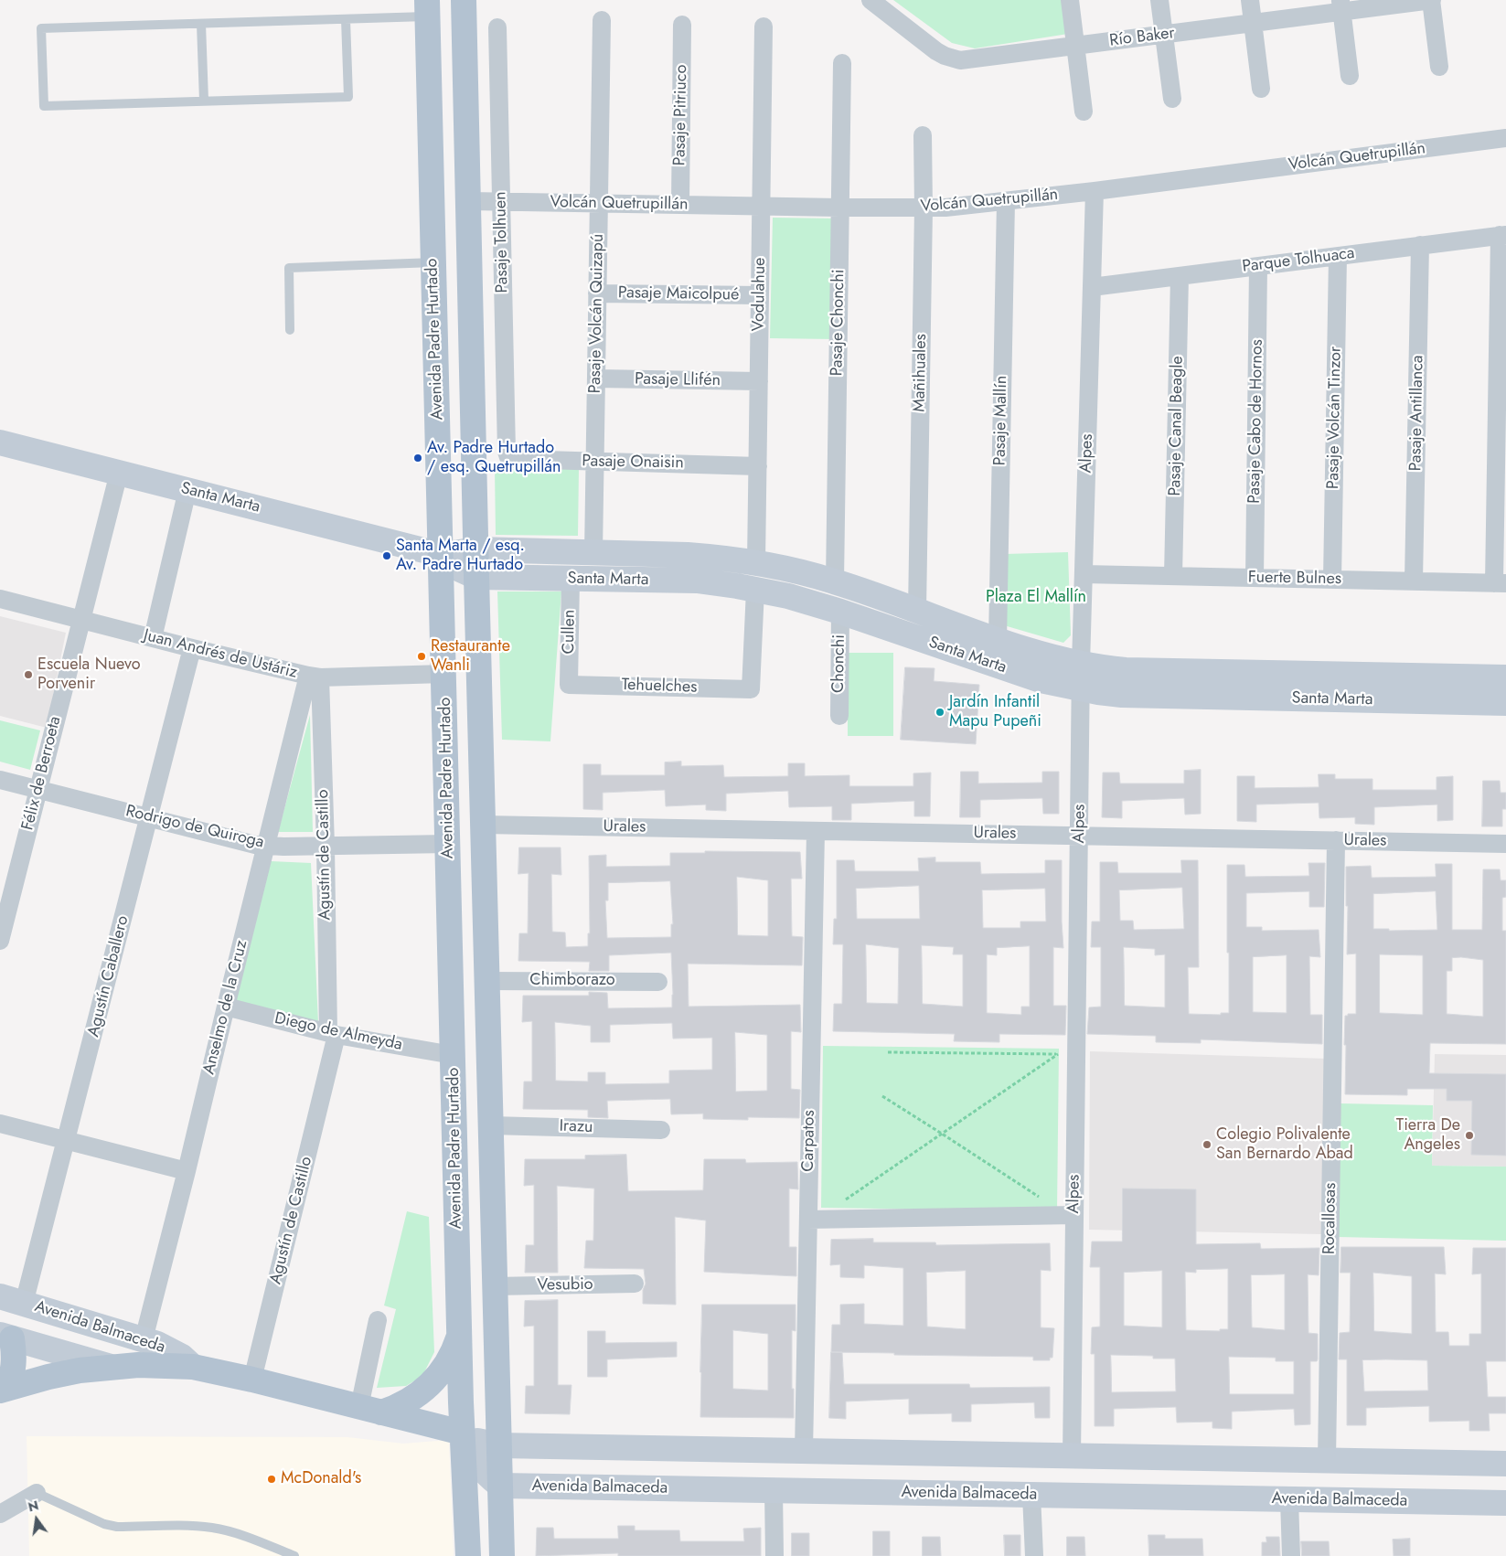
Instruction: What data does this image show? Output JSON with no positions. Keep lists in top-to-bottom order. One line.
{"streets":{"main road":["Avenida Padre Hurtado","Avenida Balmaceda"],"street":["Río Baker","Pasaje Pitriuco","Volcán Quetrupillán","Pasaje Tolhuen","Parque Tolhuaca","Pasaje Maicolpué","Vodulahue","Pasaje Volcán Quizapú","Pasaje Chonchi","Mañihuales","Pasaje Llifén","Pasaje Antillanca","Pasaje Volcán Tinzor","Pasaje Mallín","Pasaje Cabo de Hornos","Pasaje Canal Beagle","Alpes","Pasaje Onaisin","Santa Marta","Fuerte Bulnes","Cullen","Juan Andrés de Ustáriz","Chonchi","Tehuelches","Félix de Berroeta","Rodrigo de Quiroga","Urales","Agustín de Castillo","Agustín Caballero","Chimborazo","Anselmo de la Cruz","Diego de Almeyda","Irazu","Carpatos","Rocallosas","Vesubio"]},"crossings":[["Pasaje Pitriuco","Volcán Quetrupillán"],["Volcán Quetrupillán","Pasaje Tolhuen"],["Volcán Quetrupillán","Vodulahue"],["Volcán Quetrupillán","Pasaje Volcán Quizapú"],["Volcán Quetrupillán","Pasaje Chonchi"],["Volcán Quetrupillán","Mañihuales"],["Volcán Quetrupillán","Pasaje Mallín"],["Volcán Quetrupillán","Alpes"],["Pasaje Tolhuen","Pasaje Onaisin"],["Parque Tolhuaca","Pasaje Antillanca"],["Parque Tolhuaca","Pasaje Volcán Tinzor"],["Parque Tolhuaca","Pasaje Cabo de Hornos"],["Parque Tolhuaca","Pasaje Canal Beagle"],["Parque Tolhuaca","Alpes"],["Pasaje Maicolpué","Vodulahue"],["Pasaje Maicolpué","Pasaje Volcán Quizapú"],["Vodulahue","Pasaje Llifén"],["Vodulahue","Pasaje Onaisin"],["Vodulahue","Santa Marta"],["Pasaje Volcán Quizapú","Pasaje Llifén"],["Pasaje Volcán Quizapú","Pasaje Onaisin"],["Pasaje Volcán Quizapú","Santa Marta"],["Pasaje Chonchi","Santa Marta"],["Avenida Padre Hurtado","Santa Marta"],["Avenida Padre Hurtado","Juan Andrés de Ustáriz"],["Avenida Padre Hurtado","Rodrigo de Quiroga"],["Avenida Padre Hurtado","Diego de Almeyda"],["Avenida Padre Hurtado","Avenida Balmaceda"],["Mañihuales","Santa Marta"],["Pasaje Antillanca","Fuerte Bulnes"],["Pasaje Volcán Tinzor","Fuerte Bulnes"],["Pasaje Mallín","Santa Marta"],["Pasaje Cabo de Hornos","Fuerte Bulnes"],["Pasaje Canal Beagle","Fuerte Bulnes"],["Alpes","Santa Marta"],["Alpes","Fuerte Bulnes"],["Alpes","Urales"],["Alpes","Avenida Balmaceda"],["Santa Marta","Cullen"],["Santa Marta","Chonchi"],["Santa Marta","Tehuelches"],["Santa Marta","Félix de Berroeta"],["Cullen","Tehuelches"],["Juan Andrés de Ustáriz","Félix de Berroeta"],["Juan Andrés de Ustáriz","Agustín de Castillo"],["Juan Andrés de Ustáriz","Agustín Caballero"],["Juan Andrés de Ustáriz","Anselmo de la Cruz"],["Félix de Berroeta","Rodrigo de Quiroga"],["Rodrigo de Quiroga","Agustín de Castillo"],["Rodrigo de Quiroga","Agustín Caballero"],["Rodrigo de Quiroga","Anselmo de la Cruz"],["Urales","Carpatos"],["Urales","Rocallosas"],["Agustín de Castillo","Anselmo de la Cruz"],["Agustín de Castillo","Diego de Almeyda"],["Agustín de Castillo","Avenida Balmaceda"],["Agustín Caballero","Avenida Balmaceda"],["Anselmo de la Cruz","Diego de Almeyda"],["Anselmo de la Cruz","Avenida Balmaceda"],["Carpatos","Avenida Balmaceda"],["Rocallosas","Avenida Balmaceda"]],"parks":["Plaza El Mallín"],"places":["Av. Padre Hurtado / esq. Quetrupillán","Santa Marta / esq. Av. Padre Hurtado","Restaurante Wanli","Escuela Nuevo Porvenir","Jardín Infantil Mapu Pupeñi","Tierra De Angeles","Colegio Polivalente San Bernardo Abad","McDonald's"],"north":"top"}
